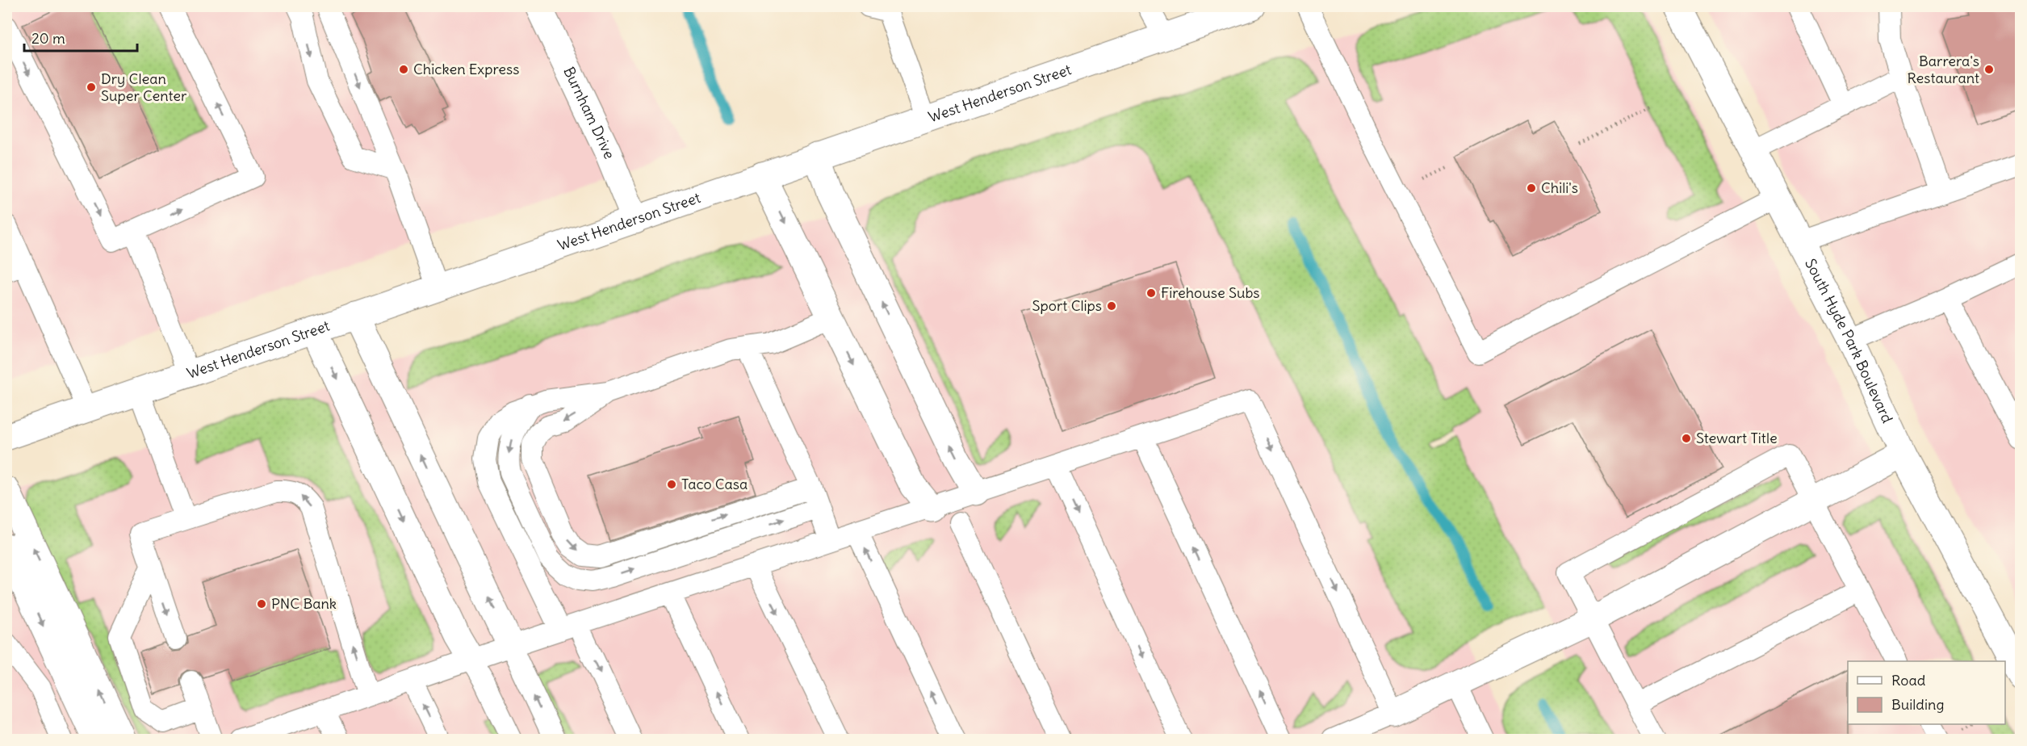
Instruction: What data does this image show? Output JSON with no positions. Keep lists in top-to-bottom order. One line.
{"streets":{"street":["West Henderson Street","Burnham Drive","South Hyde Park Boulevard"]},"crossings":[["West Henderson Street","Burnham Drive"]],"places":["Chicken Express","Barrera's Restaurant","Dry Clean Super Center","Chili's","Firehouse Subs","Sport Clips","Stewart Title","Taco Casa","PNC Bank"],"legend":["Road","Building"],"scale_bar":"20 m"}
